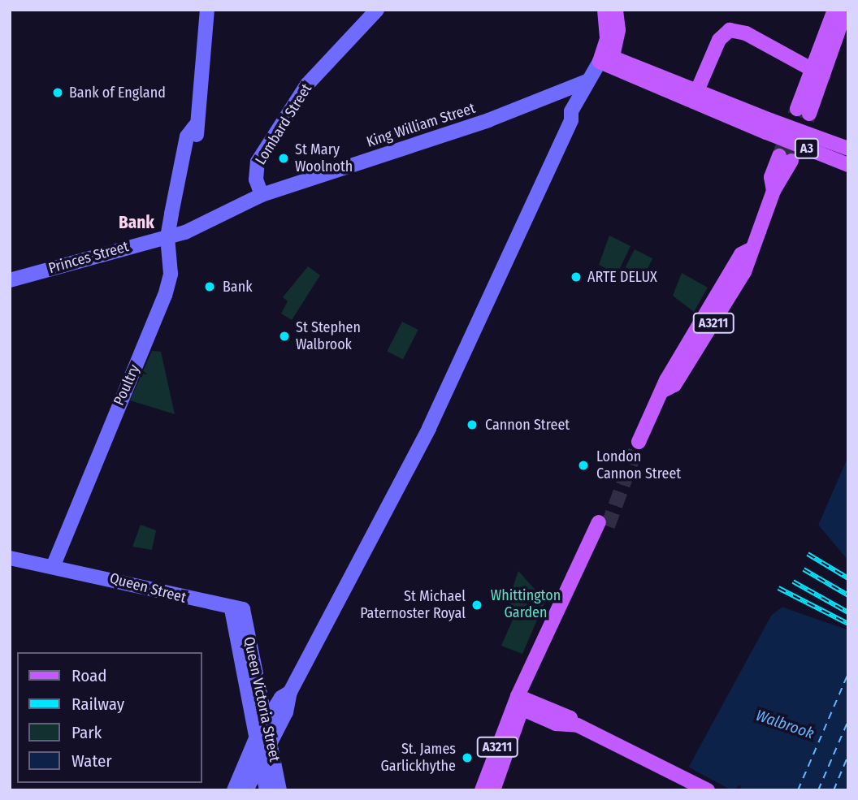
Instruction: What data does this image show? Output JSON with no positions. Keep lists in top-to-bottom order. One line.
{"streets":{"main road":["A3","A3211"],"street":["Lombard Street","King William Street","Princes Street","Poultry","Queen Street","Queen Victoria Street"]},"crossings":[["Lombard Street","King William Street"],["King William Street","A3"],["Princes Street","Poultry"],["Poultry","Queen Street"],["Queen Street","Queen Victoria Street"]],"districts":["Bank"],"water":["Walbrook"],"parks":["Whittington Garden"],"places":["Bank of England","St Mary Woolnoth","ARTE DELUX","Bank","St Stephen Walbrook","Cannon Street","London Cannon Street","St Michael Paternoster Royal","St. James Garlickhythe"],"legend":["Road","Railway","Park","Water"]}
